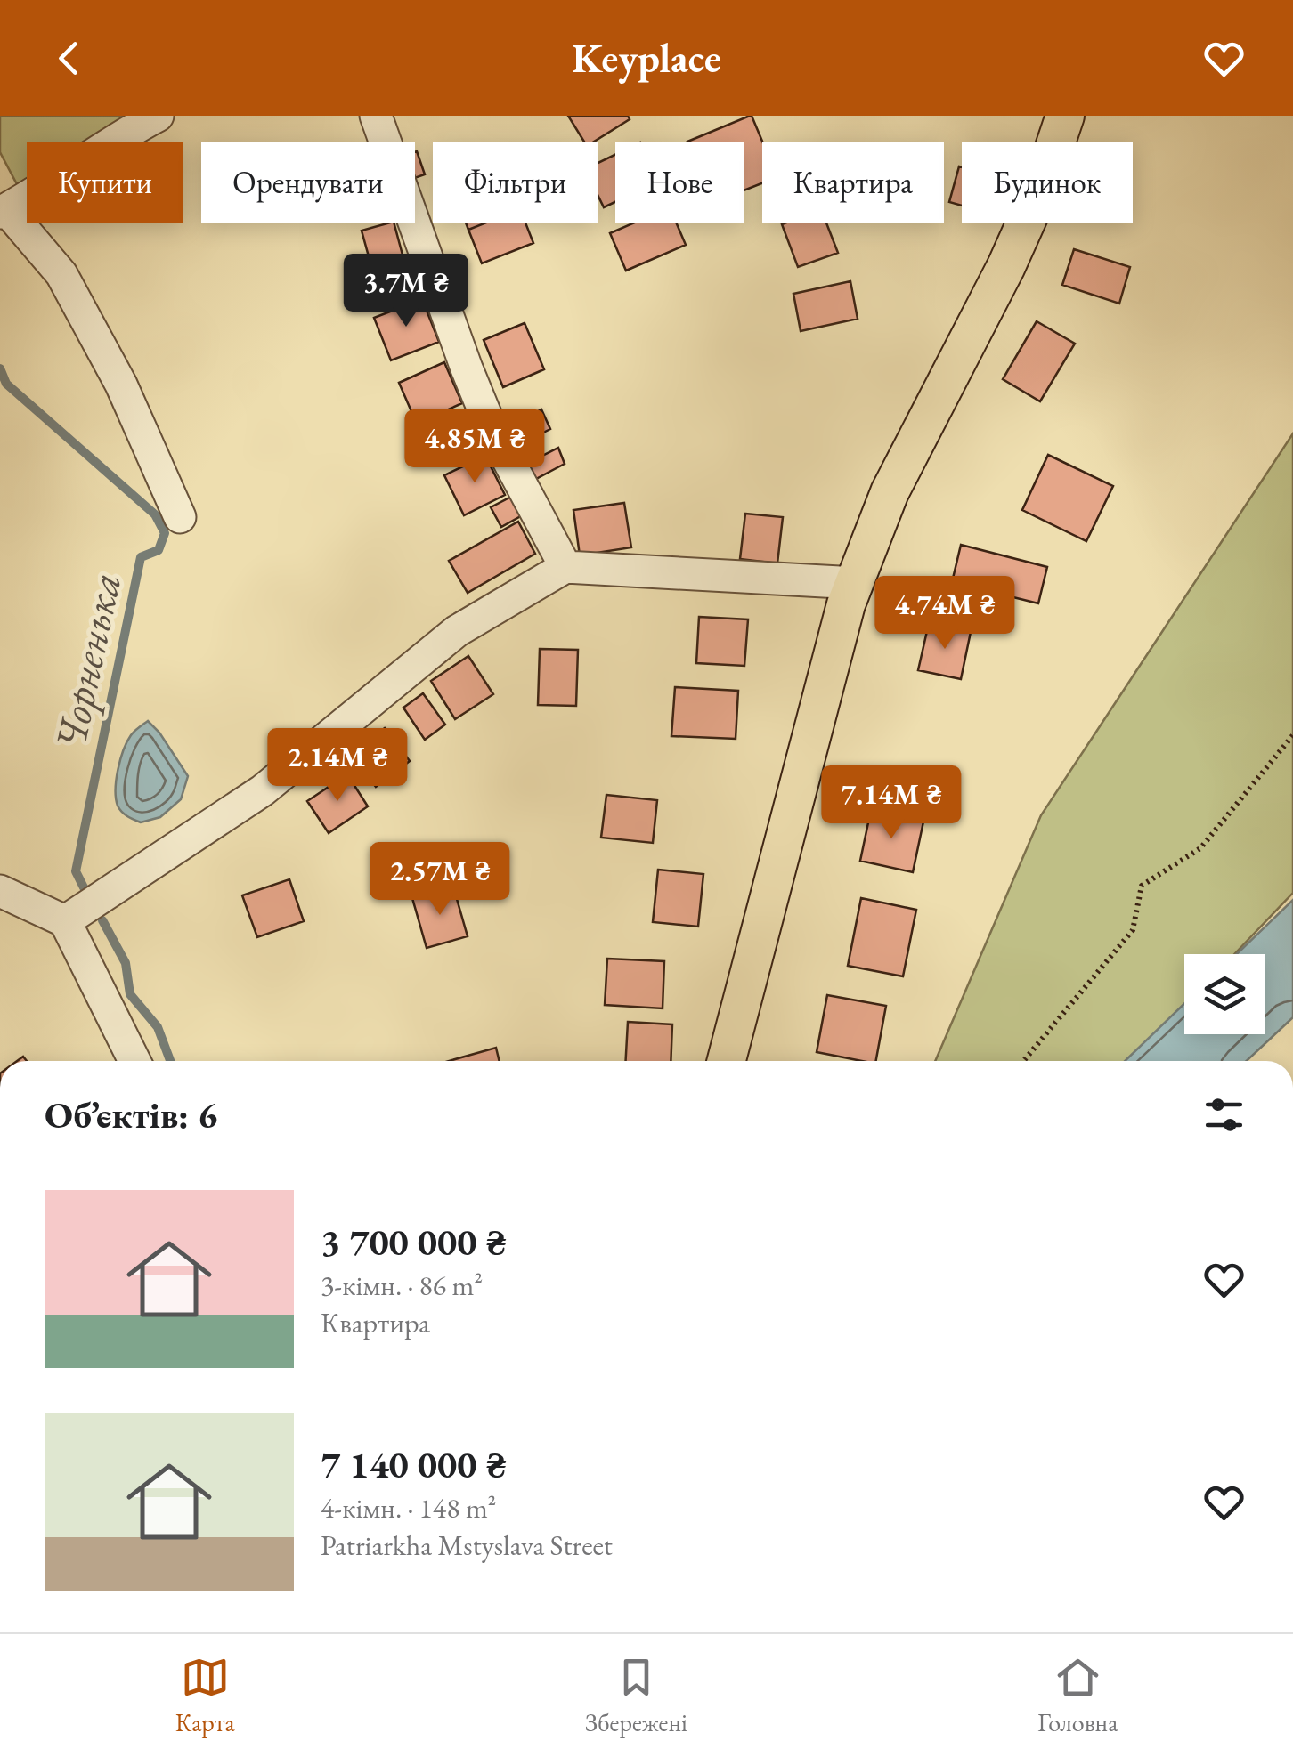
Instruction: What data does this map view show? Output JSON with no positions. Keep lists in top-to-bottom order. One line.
{"water":["Чорненька"],"page":{"header":"Keyplace","chip":["Купити","Орендувати","Фільтри","Нове","Квартира","Будинок"],"price":["3.7M ₴","4.85M ₴","4.74M ₴","2.14M ₴","7.14M ₴","2.57M ₴"],"heading":"Об’єктів: 6","list":[{"name":"3 700 000 ₴","note":"3-кімн. · 86 m² · Квартира"},{"name":"7 140 000 ₴","note":"4-кімн. · 148 m² · Patriarkha Mstyslava Street"}],"tabs":["Карта","Збережені","Головна"]}}
